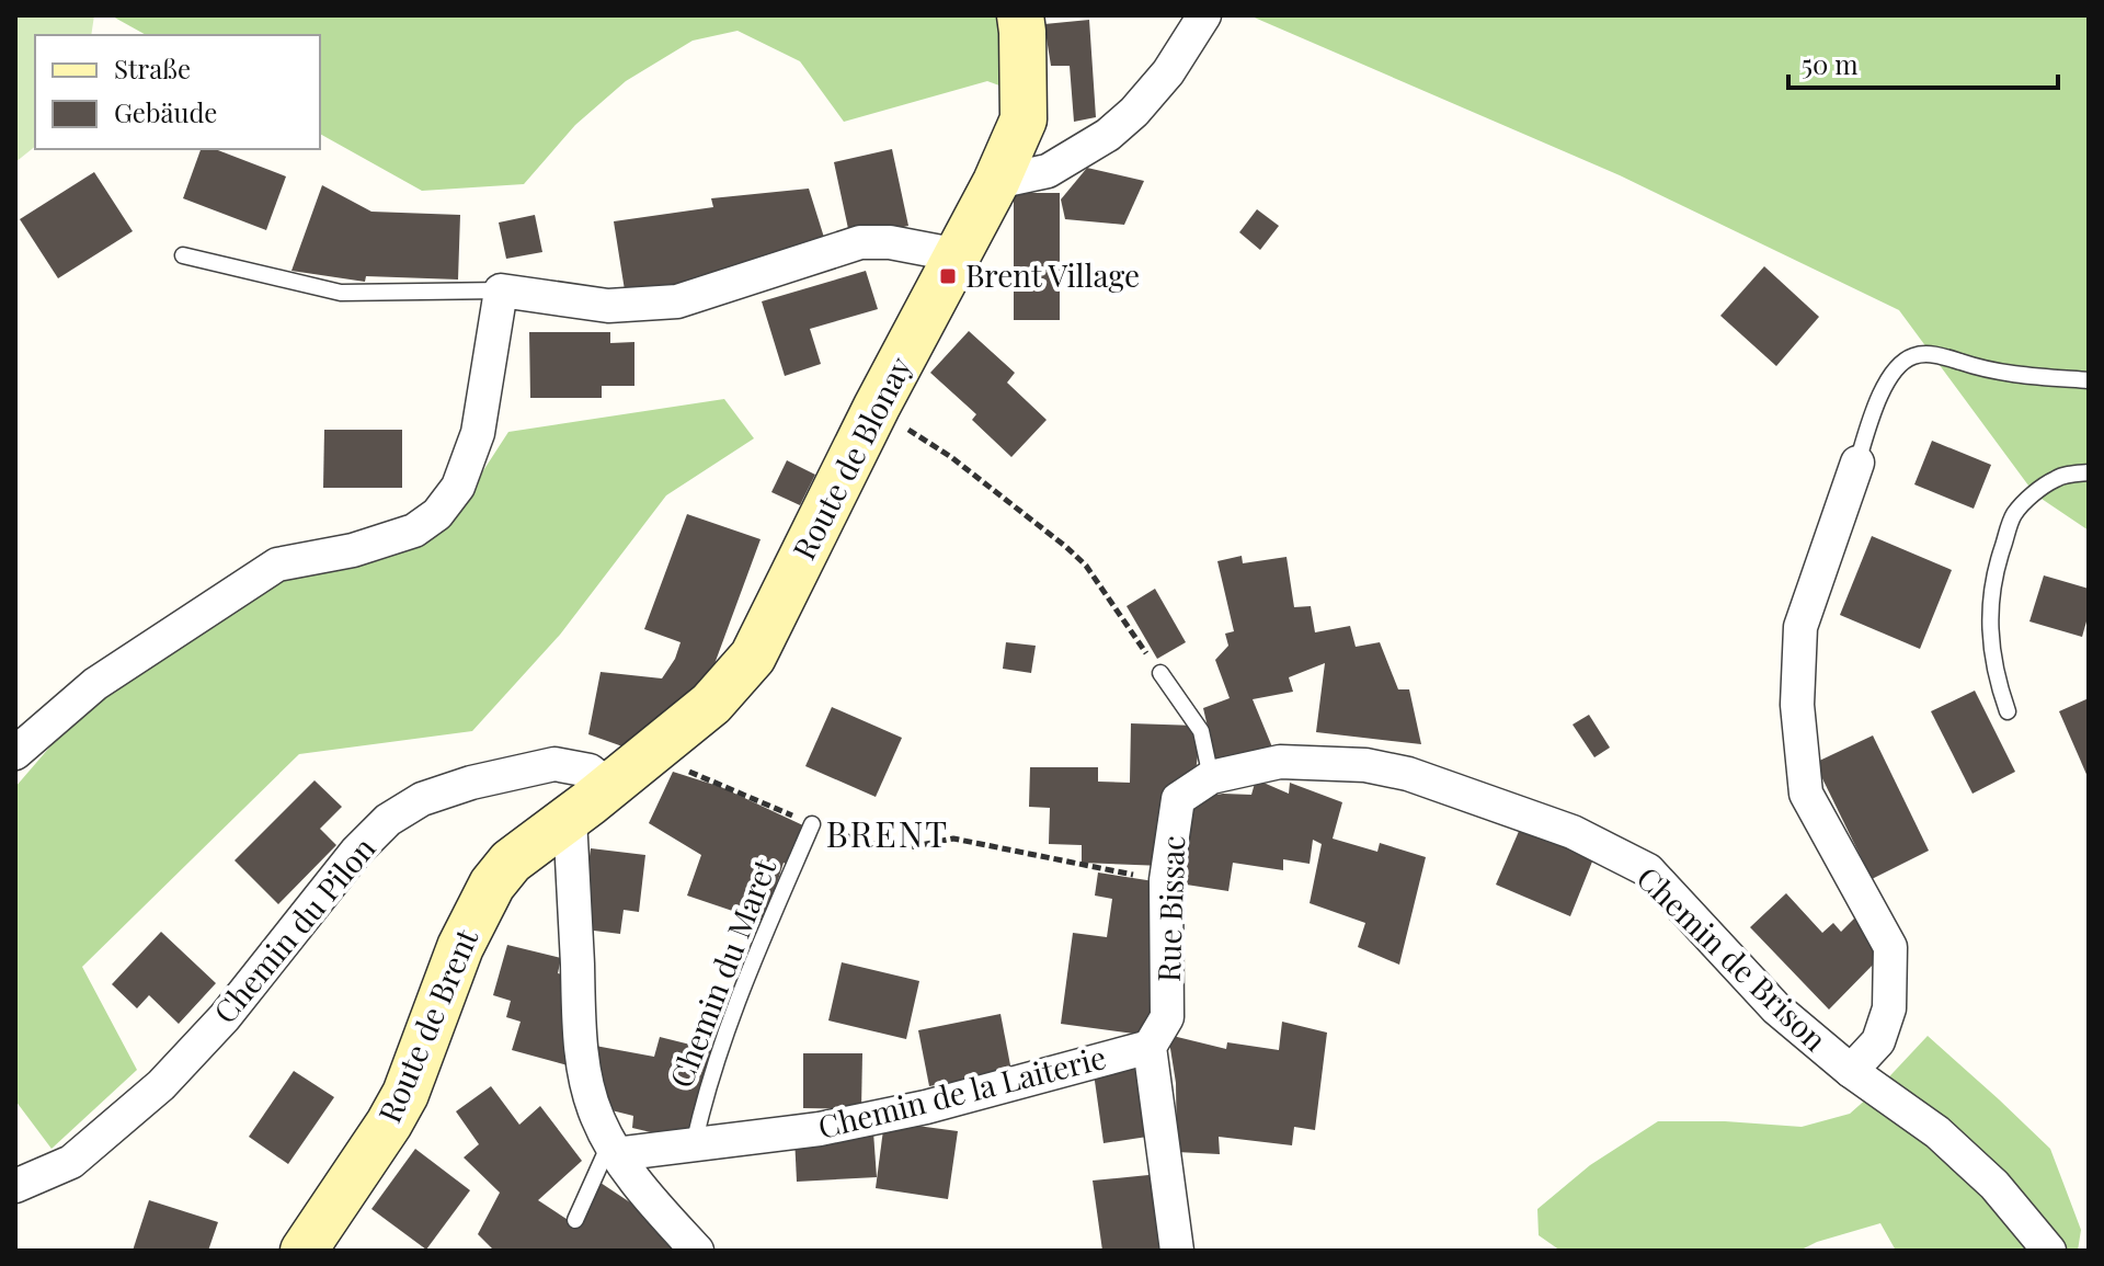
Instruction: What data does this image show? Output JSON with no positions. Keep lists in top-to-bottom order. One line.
{"streets":{"main road":["Route de Blonay","Route de Brent"],"street":["Rue Bissac","Chemin du Pilon","Chemin de Brison","Chemin de la Laiterie"],"lane":["Chemin du Maret"]},"crossings":[["Route de Blonay","Chemin du Pilon"],["Route de Blonay","Route de Brent"],["Rue Bissac","Chemin de Brison"],["Rue Bissac","Chemin de la Laiterie"],["Chemin du Maret","Chemin de la Laiterie"]],"districts":["BRENT"],"places":{"transit":["Brent Village"]},"legend":["Straße","Gebäude"],"scale_bar":"50 m"}
